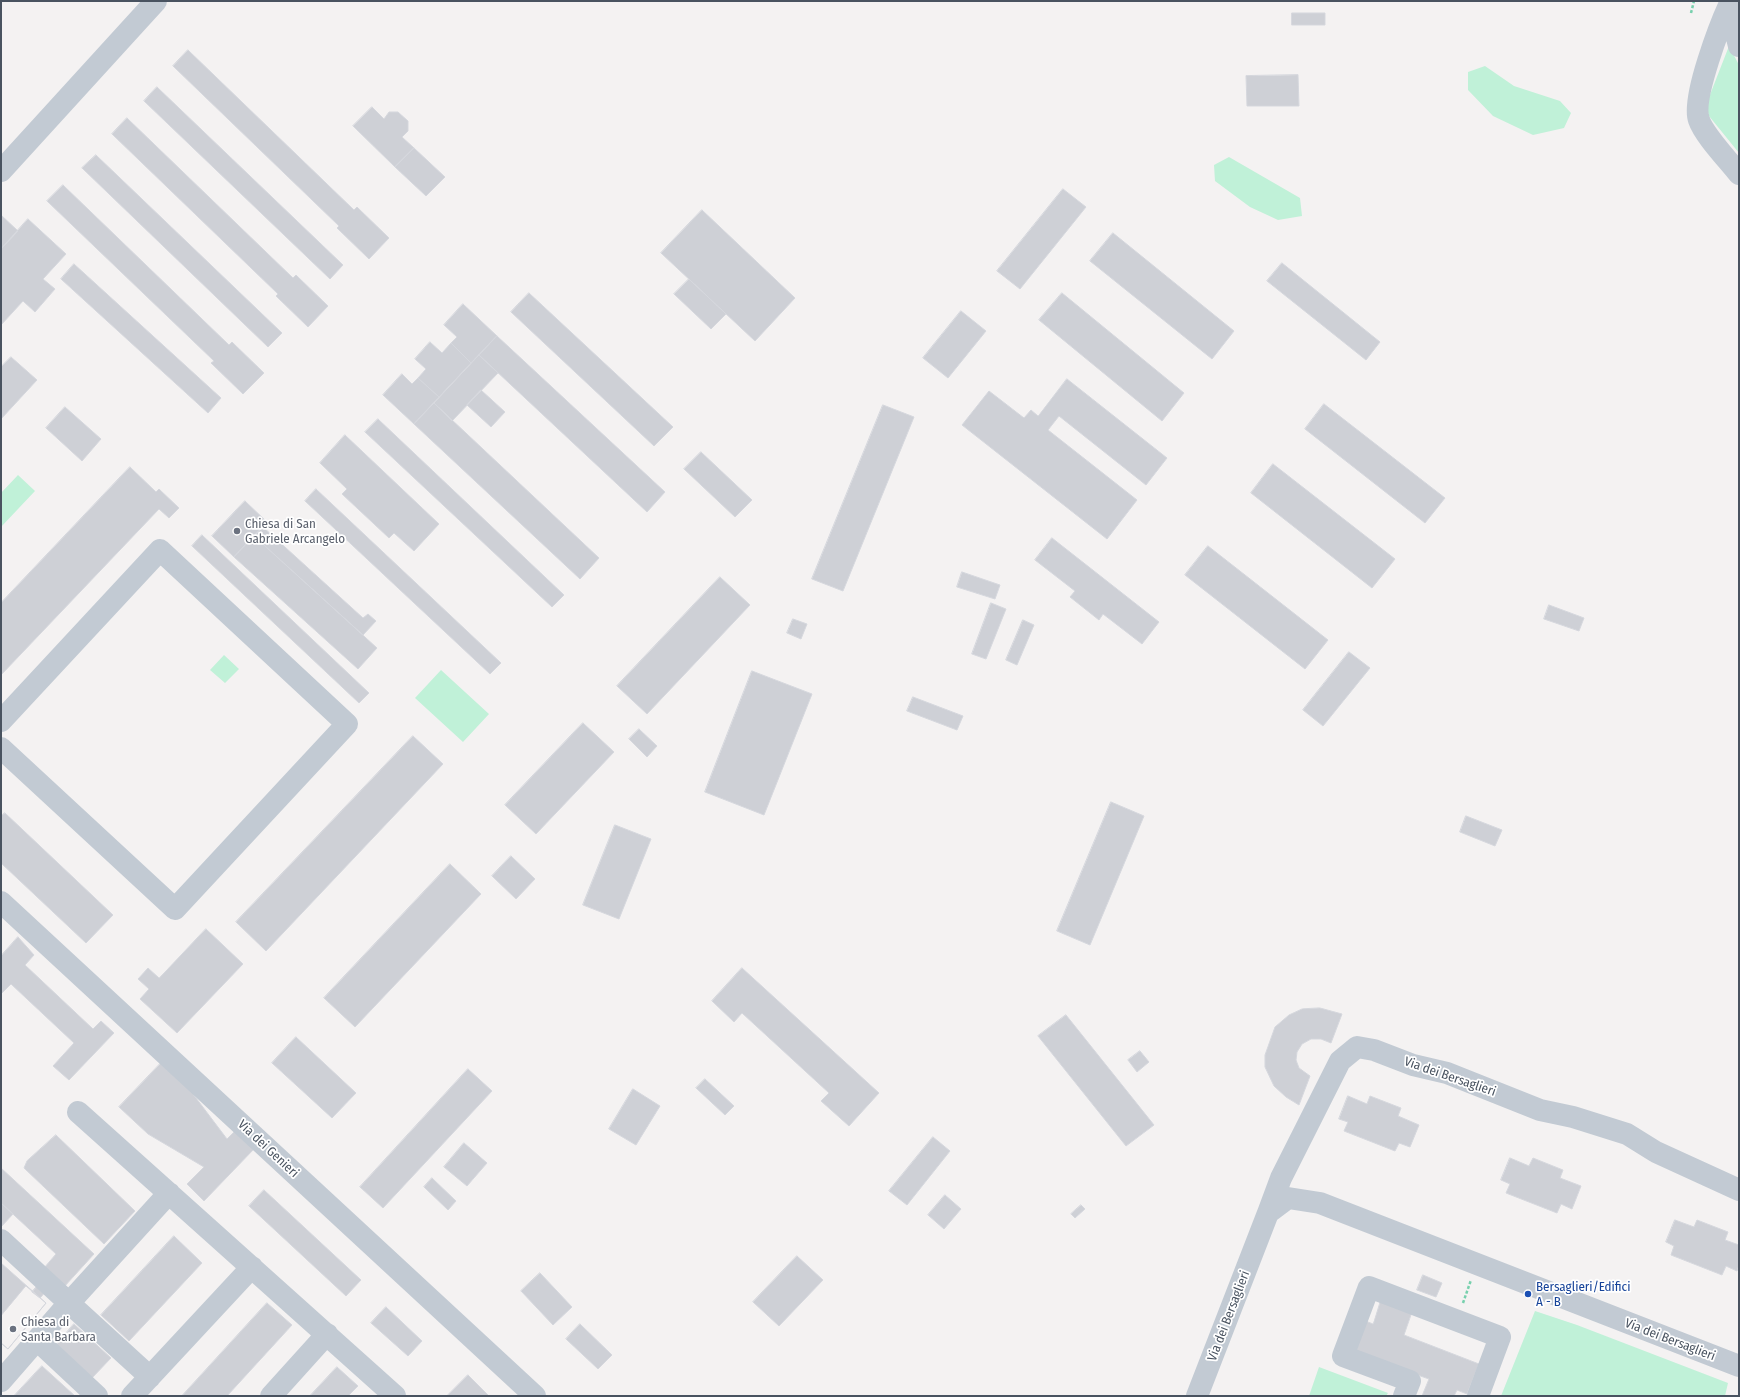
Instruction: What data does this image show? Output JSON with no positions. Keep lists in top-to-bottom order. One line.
{"streets":{"street":["Via dei Bersaglieri","Via dei Genieri"]},"places":["Chiesa di San Gabriele Arcangelo","Bersaglieri/Edifici A - B","Chiesa di Santa Barbara"]}
